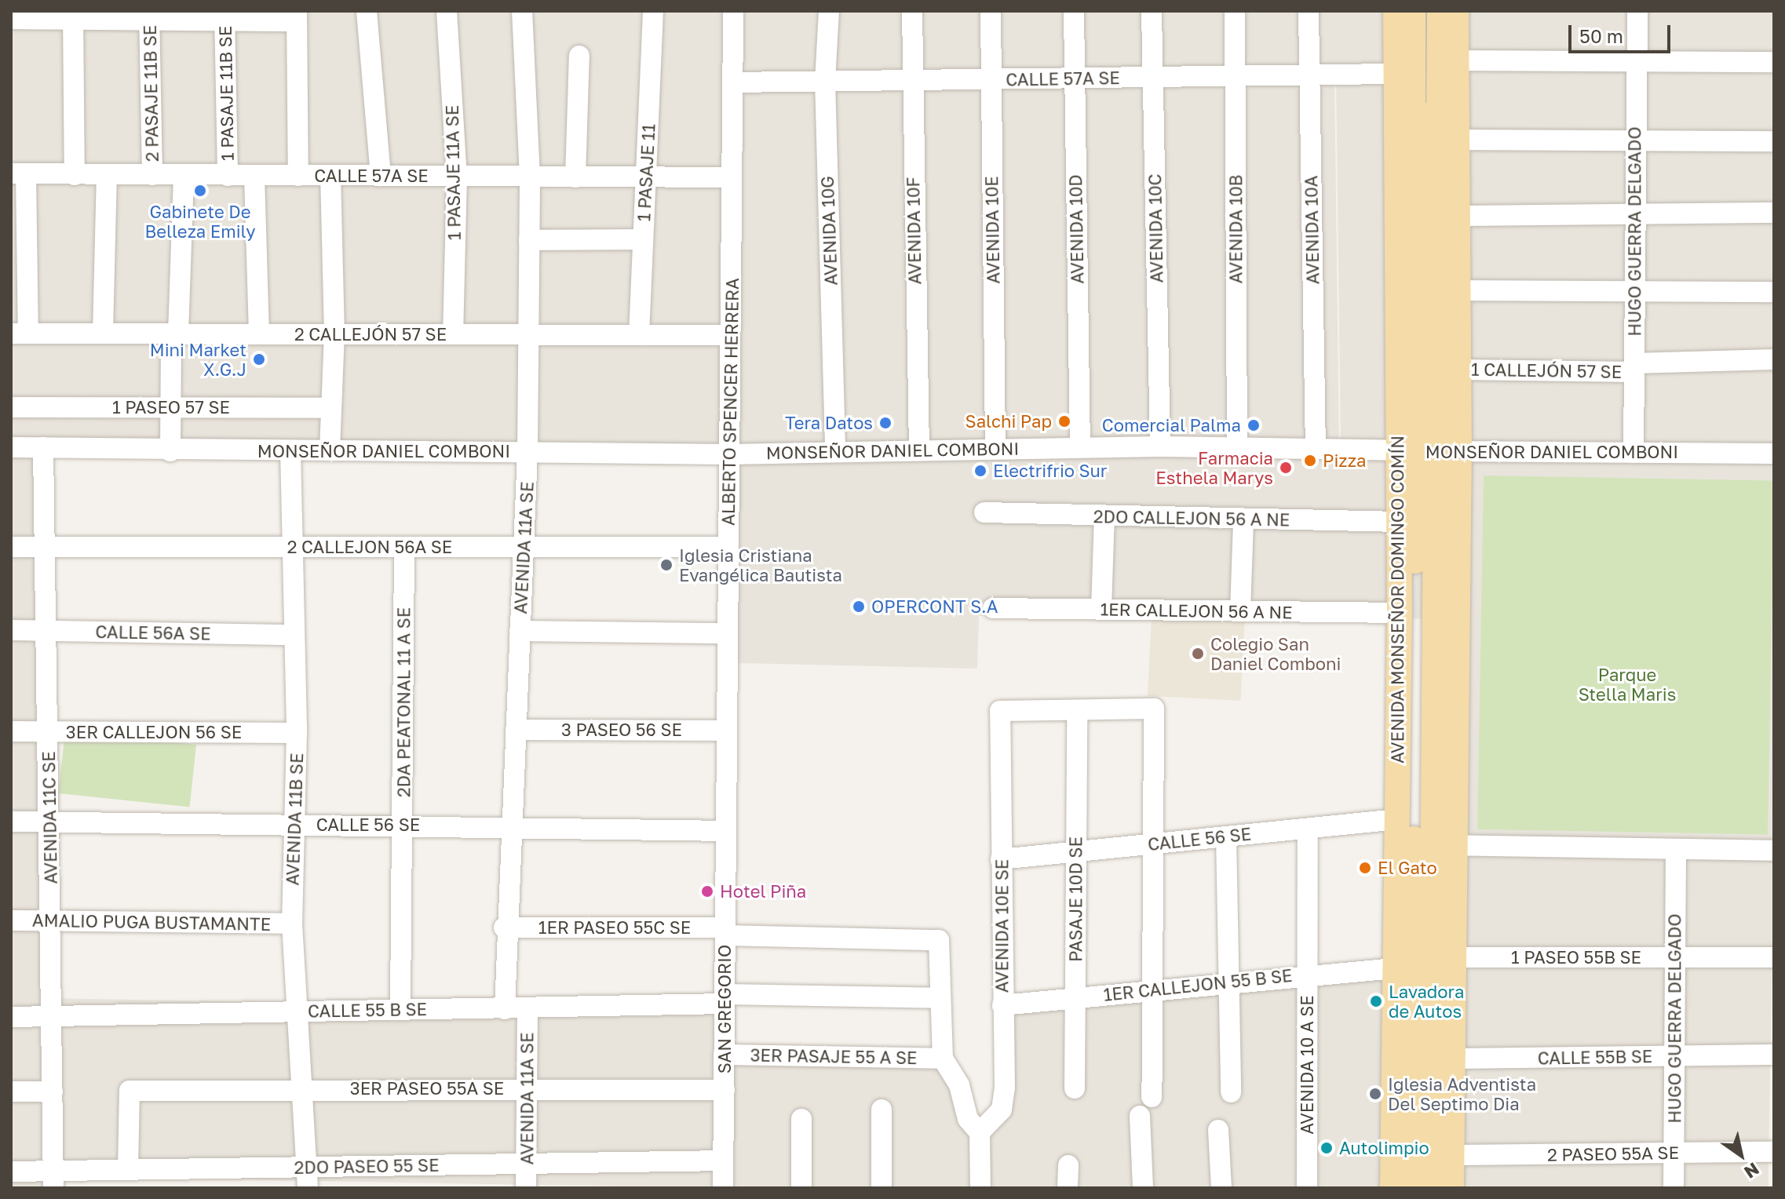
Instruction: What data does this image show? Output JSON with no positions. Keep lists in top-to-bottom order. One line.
{"streets":{"main road":["AVENIDA MONSEÑOR DOMINGO COMÍN"],"street":["CALLE 57A SE","2 PASAJE 11B SE","1 PASAJE 11B SE","1 PASAJE 11A SE","1 PASAJE 11","AVENIDA 10C","AVENIDA 10D","AVENIDA 10B","AVENIDA 10E","AVENIDA 10A","AVENIDA 10G","AVENIDA 10F","HUGO GUERRA DELGADO","2 CALLEJÓN 57 SE","1 CALLEJÓN 57 SE","ALBERTO SPENCER HERRERA","1 PASEO 57 SE","MONSEÑOR DANIEL COMBONI","2DO CALLEJON 56 A NE","2 CALLEJON 56A SE","AVENIDA 11A SE","1ER CALLEJON 56 A NE","CALLE 56A SE","2DA PEATONAL 11 A SE","3 PASEO 56 SE","3ER CALLEJON 56 SE","AVENIDA 11C SE","AVENIDA 11B SE","CALLE 56 SE","PASAJE 10D SE","AMALIO PUGA BUSTAMANTE","AVENIDA 10E SE","1ER PASEO 55C SE","1 PASEO 55B SE","1ER CALLEJON 55 B SE","SAN GREGORIO","CALLE 55 B SE","3ER PASAJE 55 A SE","CALLE 55B SE","AVENIDA 10 A SE","3ER PASEO 55A SE","2 PASEO 55A SE","2DO PASEO 55 SE"]},"crossings":[["CALLE 57A SE","2 PASAJE 11B SE"],["CALLE 57A SE","1 PASAJE 11B SE"],["CALLE 57A SE","1 PASAJE 11A SE"],["CALLE 57A SE","1 PASAJE 11"],["CALLE 57A SE","AVENIDA 10C"],["CALLE 57A SE","AVENIDA 10D"],["CALLE 57A SE","AVENIDA 10B"],["CALLE 57A SE","AVENIDA 10E"],["CALLE 57A SE","AVENIDA 10A"],["CALLE 57A SE","AVENIDA 10G"],["CALLE 57A SE","AVENIDA 10F"],["CALLE 57A SE","ALBERTO SPENCER HERRERA"],["CALLE 57A SE","AVENIDA 11A SE"],["CALLE 57A SE","AVENIDA MONSEÑOR DOMINGO COMÍN"],["2 PASAJE 11B SE","2 CALLEJÓN 57 SE"],["2 PASAJE 11B SE","1 PASEO 57 SE"],["2 PASAJE 11B SE","MONSEÑOR DANIEL COMBONI"],["1 PASAJE 11B SE","2 CALLEJÓN 57 SE"],["1 PASAJE 11A SE","2 CALLEJÓN 57 SE"],["1 PASAJE 11","2 CALLEJÓN 57 SE"],["AVENIDA 10C","MONSEÑOR DANIEL COMBONI"],["AVENIDA 10D","MONSEÑOR DANIEL COMBONI"],["AVENIDA 10B","MONSEÑOR DANIEL COMBONI"],["AVENIDA 10E","MONSEÑOR DANIEL COMBONI"],["AVENIDA 10A","MONSEÑOR DANIEL COMBONI"],["AVENIDA 10G","MONSEÑOR DANIEL COMBONI"],["AVENIDA 10F","MONSEÑOR DANIEL COMBONI"],["HUGO GUERRA DELGADO","1 CALLEJÓN 57 SE"],["HUGO GUERRA DELGADO","MONSEÑOR DANIEL COMBONI"],["HUGO GUERRA DELGADO","1 PASEO 55B SE"],["HUGO GUERRA DELGADO","CALLE 55B SE"],["HUGO GUERRA DELGADO","2 PASEO 55A SE"],["2 CALLEJÓN 57 SE","ALBERTO SPENCER HERRERA"],["2 CALLEJÓN 57 SE","AVENIDA 11A SE"],["1 CALLEJÓN 57 SE","AVENIDA MONSEÑOR DOMINGO COMÍN"],["ALBERTO SPENCER HERRERA","MONSEÑOR DANIEL COMBONI"],["ALBERTO SPENCER HERRERA","2 CALLEJON 56A SE"],["ALBERTO SPENCER HERRERA","3 PASEO 56 SE"],["ALBERTO SPENCER HERRERA","CALLE 56 SE"],["ALBERTO SPENCER HERRERA","SAN GREGORIO"],["MONSEÑOR DANIEL COMBONI","AVENIDA 11A SE"],["MONSEÑOR DANIEL COMBONI","AVENIDA MONSEÑOR DOMINGO COMÍN"],["MONSEÑOR DANIEL COMBONI","AVENIDA 11C SE"],["MONSEÑOR DANIEL COMBONI","AVENIDA 11B SE"],["2DO CALLEJON 56 A NE","AVENIDA MONSEÑOR DOMINGO COMÍN"],["2 CALLEJON 56A SE","AVENIDA 11A SE"],["2 CALLEJON 56A SE","2DA PEATONAL 11 A SE"],["2 CALLEJON 56A SE","AVENIDA 11C SE"],["2 CALLEJON 56A SE","AVENIDA 11B SE"],["AVENIDA 11A SE","3 PASEO 56 SE"],["AVENIDA 11A SE","CALLE 56 SE"],["AVENIDA 11A SE","1ER PASEO 55C SE"],["AVENIDA 11A SE","CALLE 55 B SE"],["AVENIDA 11A SE","3ER PASEO 55A SE"],["AVENIDA 11A SE","2DO PASEO 55 SE"],["AVENIDA MONSEÑOR DOMINGO COMÍN","1ER CALLEJON 56 A NE"],["AVENIDA MONSEÑOR DOMINGO COMÍN","CALLE 56 SE"],["AVENIDA MONSEÑOR DOMINGO COMÍN","1 PASEO 55B SE"],["AVENIDA MONSEÑOR DOMINGO COMÍN","1ER CALLEJON 55 B SE"],["AVENIDA MONSEÑOR DOMINGO COMÍN","CALLE 55B SE"],["AVENIDA MONSEÑOR DOMINGO COMÍN","2 PASEO 55A SE"],["CALLE 56A SE","AVENIDA 11C SE"],["CALLE 56A SE","AVENIDA 11B SE"],["2DA PEATONAL 11 A SE","CALLE 56 SE"],["2DA PEATONAL 11 A SE","CALLE 55 B SE"],["3ER CALLEJON 56 SE","AVENIDA 11C SE"],["3ER CALLEJON 56 SE","AVENIDA 11B SE"],["AVENIDA 11C SE","CALLE 56 SE"],["AVENIDA 11C SE","AMALIO PUGA BUSTAMANTE"],["AVENIDA 11C SE","CALLE 55 B SE"],["AVENIDA 11C SE","2DO PASEO 55 SE"],["AVENIDA 11B SE","CALLE 56 SE"],["AVENIDA 11B SE","AMALIO PUGA BUSTAMANTE"],["AVENIDA 11B SE","CALLE 55 B SE"],["AVENIDA 11B SE","3ER PASEO 55A SE"],["AVENIDA 11B SE","2DO PASEO 55 SE"],["CALLE 56 SE","PASAJE 10D SE"],["CALLE 56 SE","AVENIDA 10E SE"],["CALLE 56 SE","SAN GREGORIO"],["CALLE 56 SE","AVENIDA 10 A SE"],["PASAJE 10D SE","AVENIDA 10E SE"],["PASAJE 10D SE","1ER CALLEJON 55 B SE"],["AVENIDA 10E SE","1ER CALLEJON 55 B SE"],["1ER PASEO 55C SE","SAN GREGORIO"],["1ER CALLEJON 55 B SE","AVENIDA 10 A SE"],["SAN GREGORIO","CALLE 55 B SE"],["SAN GREGORIO","3ER PASAJE 55 A SE"],["SAN GREGORIO","3ER PASEO 55A SE"],["SAN GREGORIO","2DO PASEO 55 SE"],["3ER PASEO 55A SE","2DO PASEO 55 SE"]],"parks":["Parque Stella Maris"],"places":["Gabinete De Belleza Emily","Mini Market X.G.J","Salchi Pap","Tera Datos","Comercial Palma","Pizza","Farmacia Esthela Marys","Electrifrio Sur","Iglesia Cristiana Evangélica Bautista","OPERCONT S.A","Colegio San Daniel Comboni","El Gato","Hotel Piña","Lavadora de Autos","Iglesia Adventista Del Septimo Dia","Autolimpio"],"scale_bar":"50 m","north":"bottom right"}
